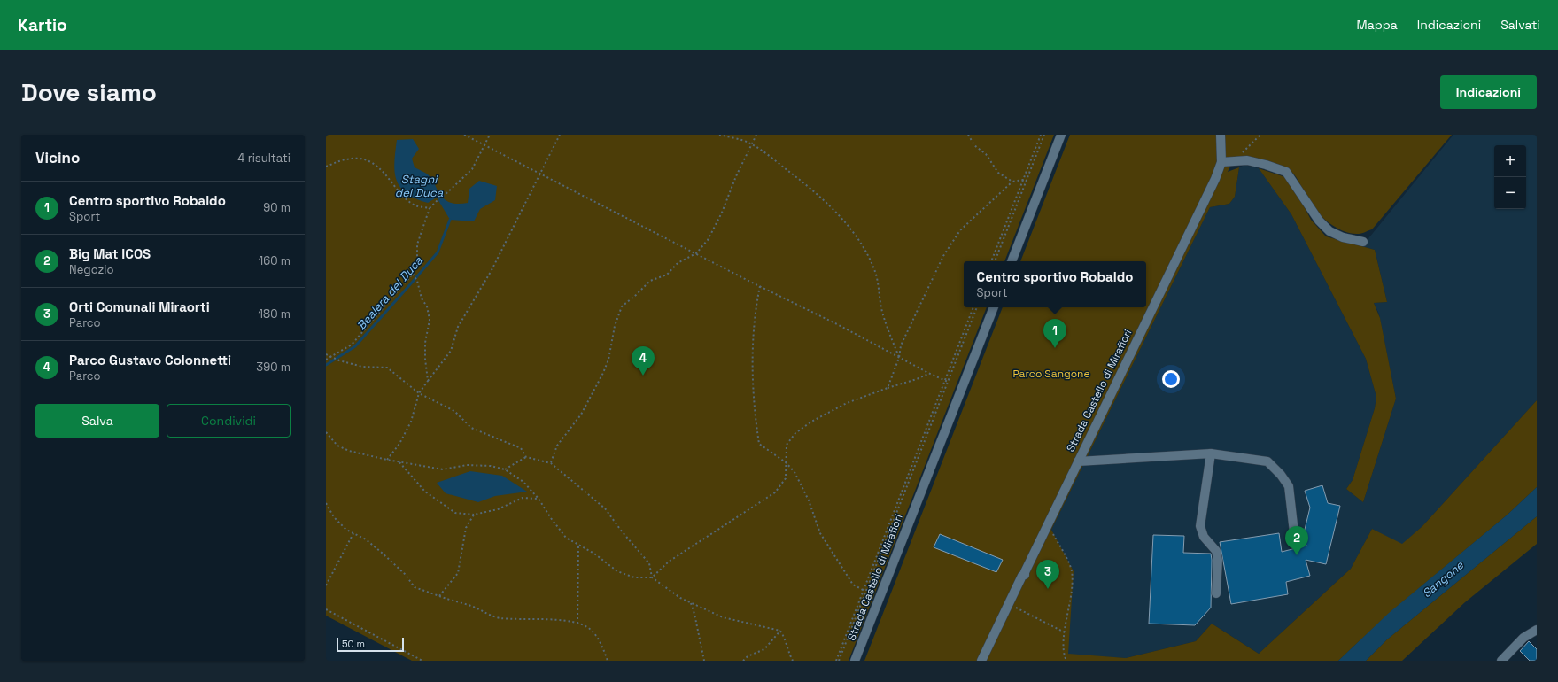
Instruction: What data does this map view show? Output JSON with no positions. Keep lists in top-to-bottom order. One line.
{"streets":{"street":["Strada Castello di Mirafiori"]},"water":["Stagni del Duca","Bealera del Duca","Sangone"],"parks":["Parco Sangone"],"scale_bar":"50 m","page":{"header":"Kartio","nav":["Mappa","Indicazioni","Salvati"],"buttons":["Indicazioni",["Salva","Condividi"]],"title":"Dove siamo","heading":["Vicino","4 risultati"],"map_buttons":["+","−"],"list":[{"mark":"1","name":"Centro sportivo Robaldo","note":"Sport","value":"90 m"},{"mark":"2","name":"Big Mat ICOS","note":"Negozio","value":"160 m"},{"mark":"3","name":"Orti Comunali Miraorti","note":"Parco","value":"180 m"},{"mark":"4","name":"Parco Gustavo Colonnetti","note":"Parco","value":"390 m"}],"popup":["Centro sportivo Robaldo","Sport"],"pins":["1","4","2","3"],"scale":"50 m"}}
